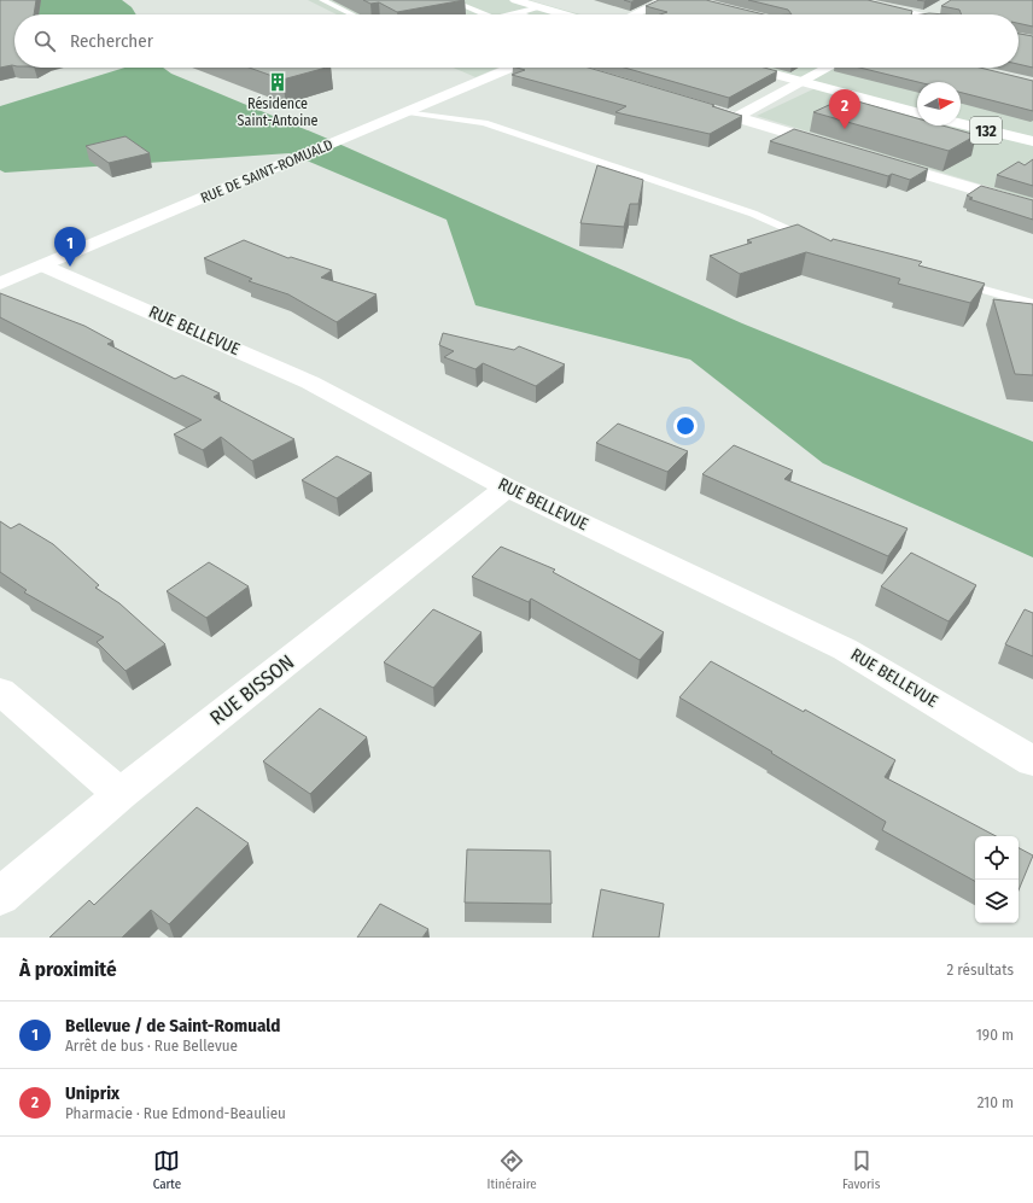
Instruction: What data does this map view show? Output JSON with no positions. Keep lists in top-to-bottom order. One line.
{"streets":{"street":["132","RUE DE SAINT-ROMUALD","RUE BELLEVUE","RUE BISSON"]},"crossings":[["RUE DE SAINT-ROMUALD","RUE BELLEVUE"],["RUE BELLEVUE","RUE BISSON"]],"places":{"building":["Résidence Saint-Antoine"]},"north":"right","page":{"search":"Rechercher","pins":["2","1"],"heading":["À proximité","2 résultats"],"list":[{"mark":"1","name":"Bellevue / de Saint-Romuald","note":"Arrêt de bus · Rue Bellevue","value":"190 m"},{"mark":"2","name":"Uniprix","note":"Pharmacie · Rue Edmond-Beaulieu","value":"210 m"}],"nav":["Carte","Itinéraire","Favoris"]}}
